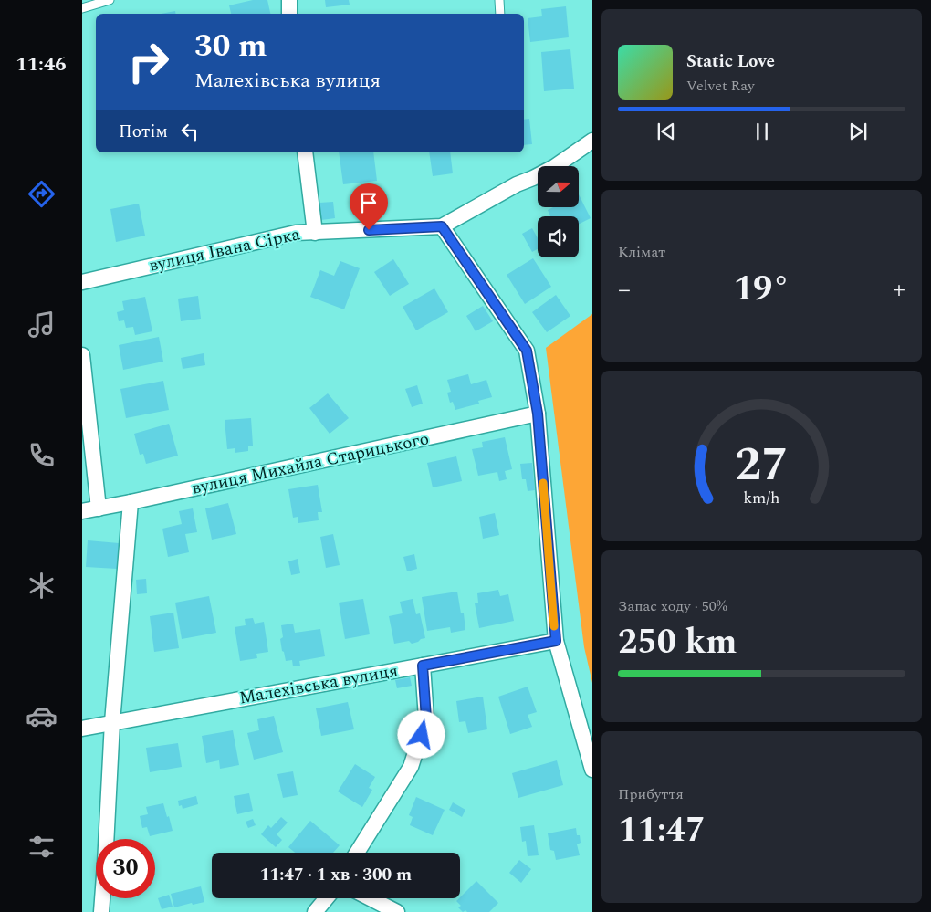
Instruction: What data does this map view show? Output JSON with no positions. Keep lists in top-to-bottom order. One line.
{"streets":{"street":["вулиця Івана Сірка","вулиця Михайла Старицького","Малехівська вулиця"]},"north":"right","page":{"tabs":"11:46","turn":["30 m","Малехівська вулиця"],"song":["Static Love","Velvet Ray"],"then":"Потім","tile":["Клімат",["Запас ходу · 50%","250 km"],["Прибуття","11:47"]],"heat":["−","19°","+"],"limit":"30","trip":"11:47 · 1 хв · 300 m","gauge":["27","km/h"]}}
